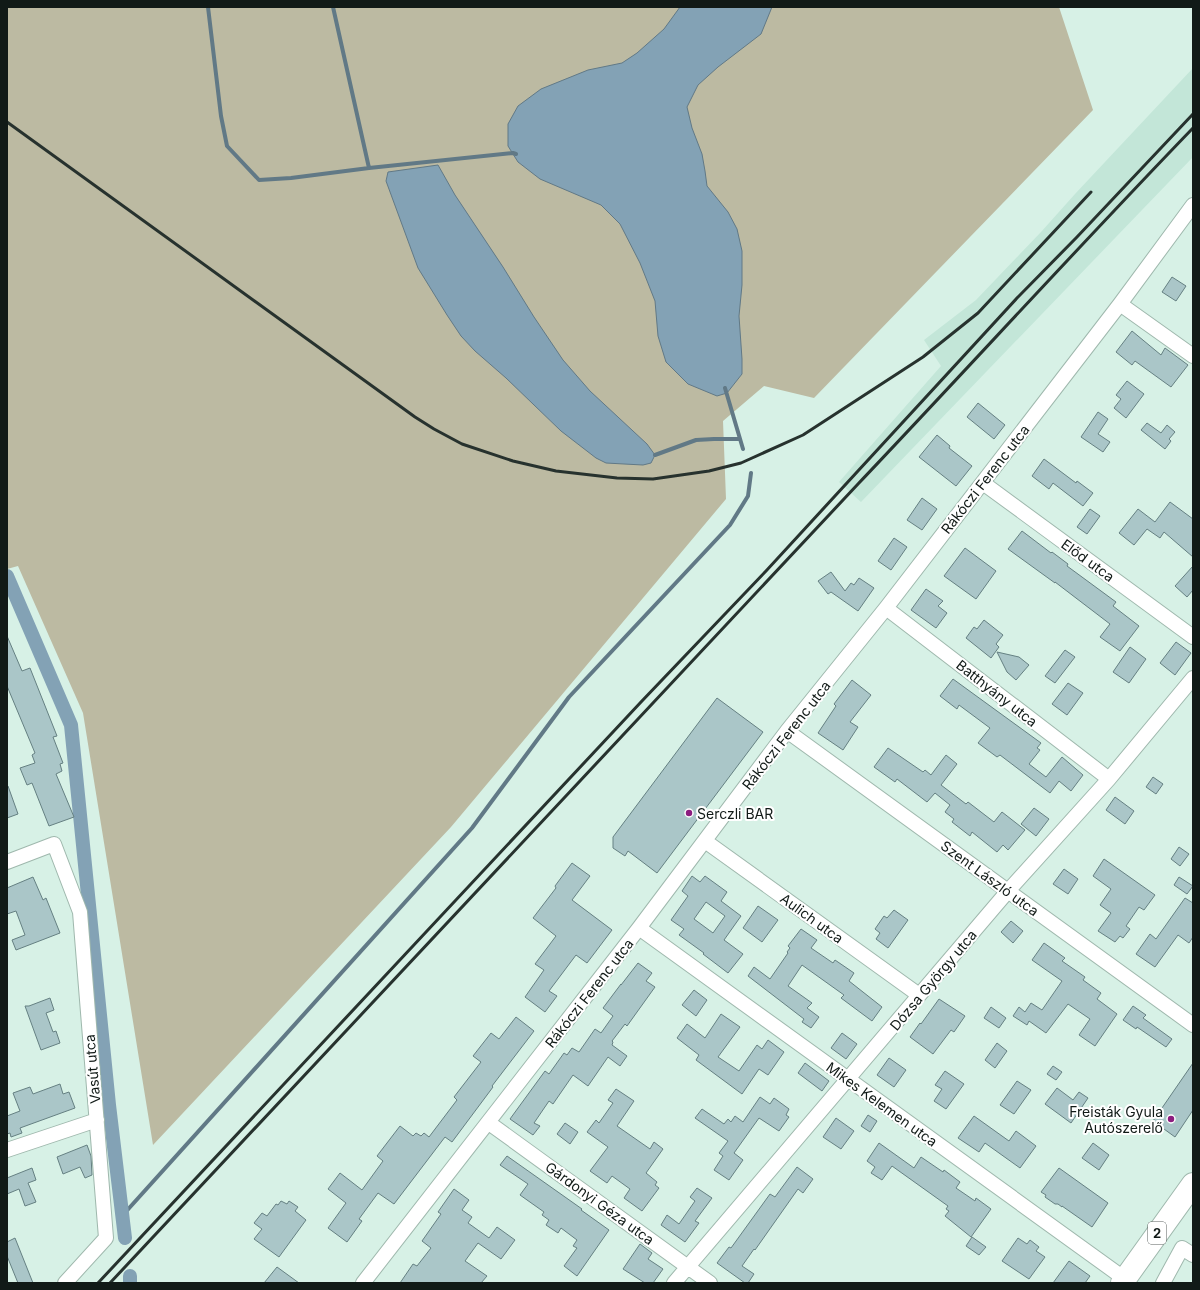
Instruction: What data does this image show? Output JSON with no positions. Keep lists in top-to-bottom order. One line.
{"streets":{"main road":["2"],"street":["Rákóczi Ferenc utca","Előd utca","Batthyány utca","Szent László utca","Aulich utca","Dózsa György utca","Vasút utca","Mikes Kelemen utca","Gárdonyi Géza utca"]},"crossings":[["Rákóczi Ferenc utca","Előd utca"],["Rákóczi Ferenc utca","Batthyány utca"],["Rákóczi Ferenc utca","Szent László utca"],["Rákóczi Ferenc utca","Aulich utca"],["Rákóczi Ferenc utca","Mikes Kelemen utca"],["Rákóczi Ferenc utca","Gárdonyi Géza utca"],["Batthyány utca","Dózsa György utca"],["Szent László utca","Dózsa György utca"],["Aulich utca","Dózsa György utca"],["Dózsa György utca","Mikes Kelemen utca"],["Dózsa György utca","Gárdonyi Géza utca"],["Mikes Kelemen utca","2"]],"places":["Serczli BAR","Freisták Gyula Autószerelő"]}
